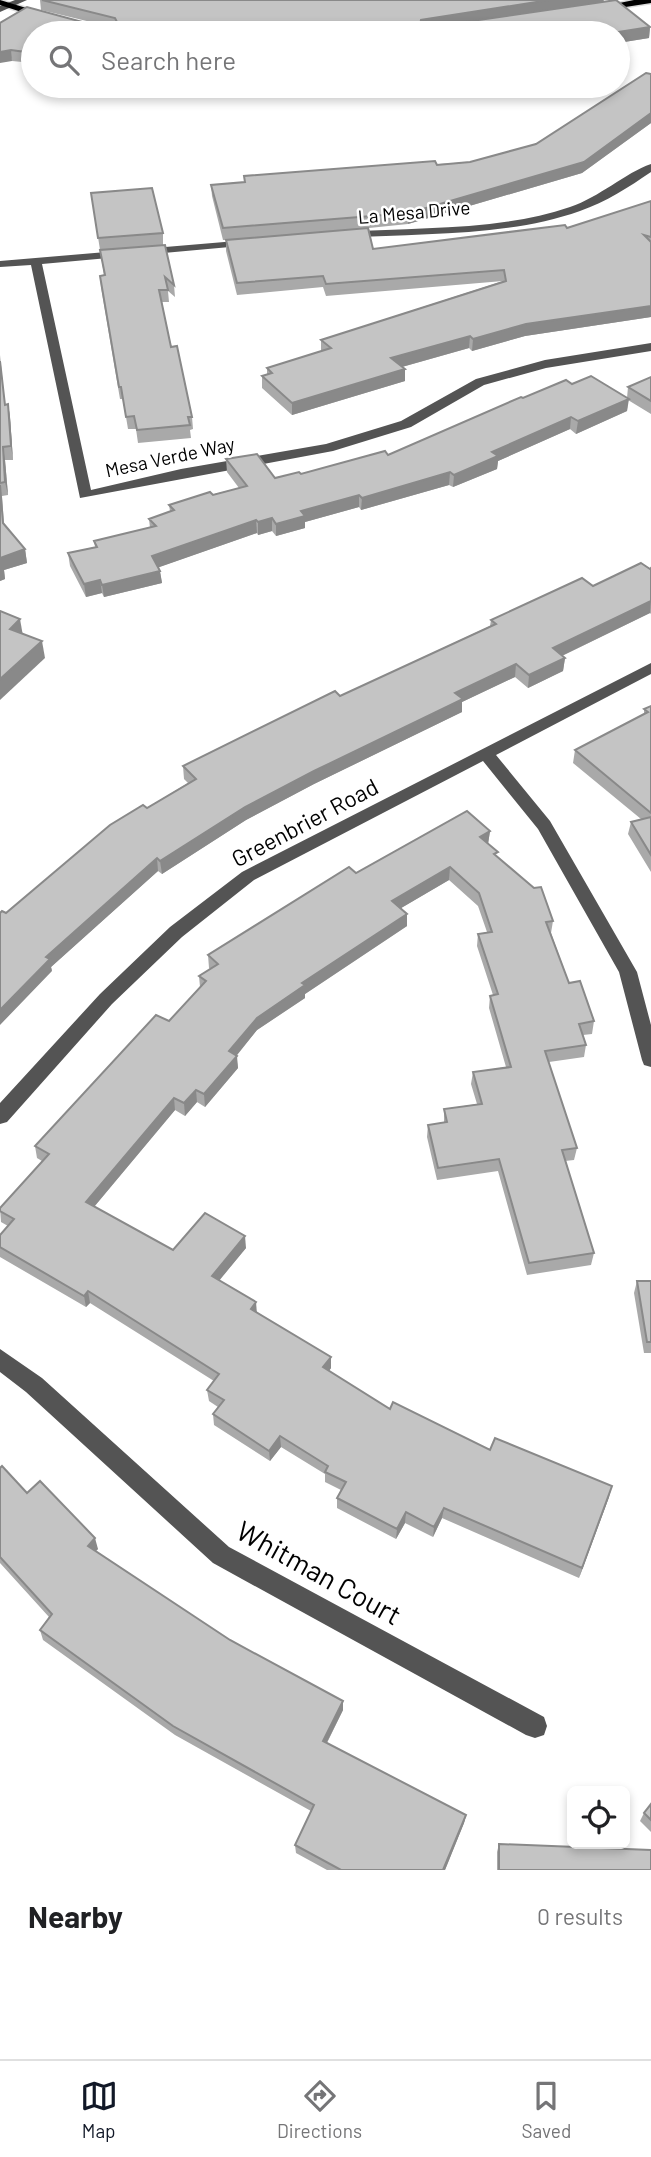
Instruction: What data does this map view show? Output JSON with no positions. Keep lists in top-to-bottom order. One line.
{"streets":{"street":["La Mesa Drive","Mesa Verde Way","Greenbrier Road","Whitman Court"]},"page":{"search":"Search here","heading":["Nearby","0 results"],"nav":["Map","Directions","Saved"]}}
